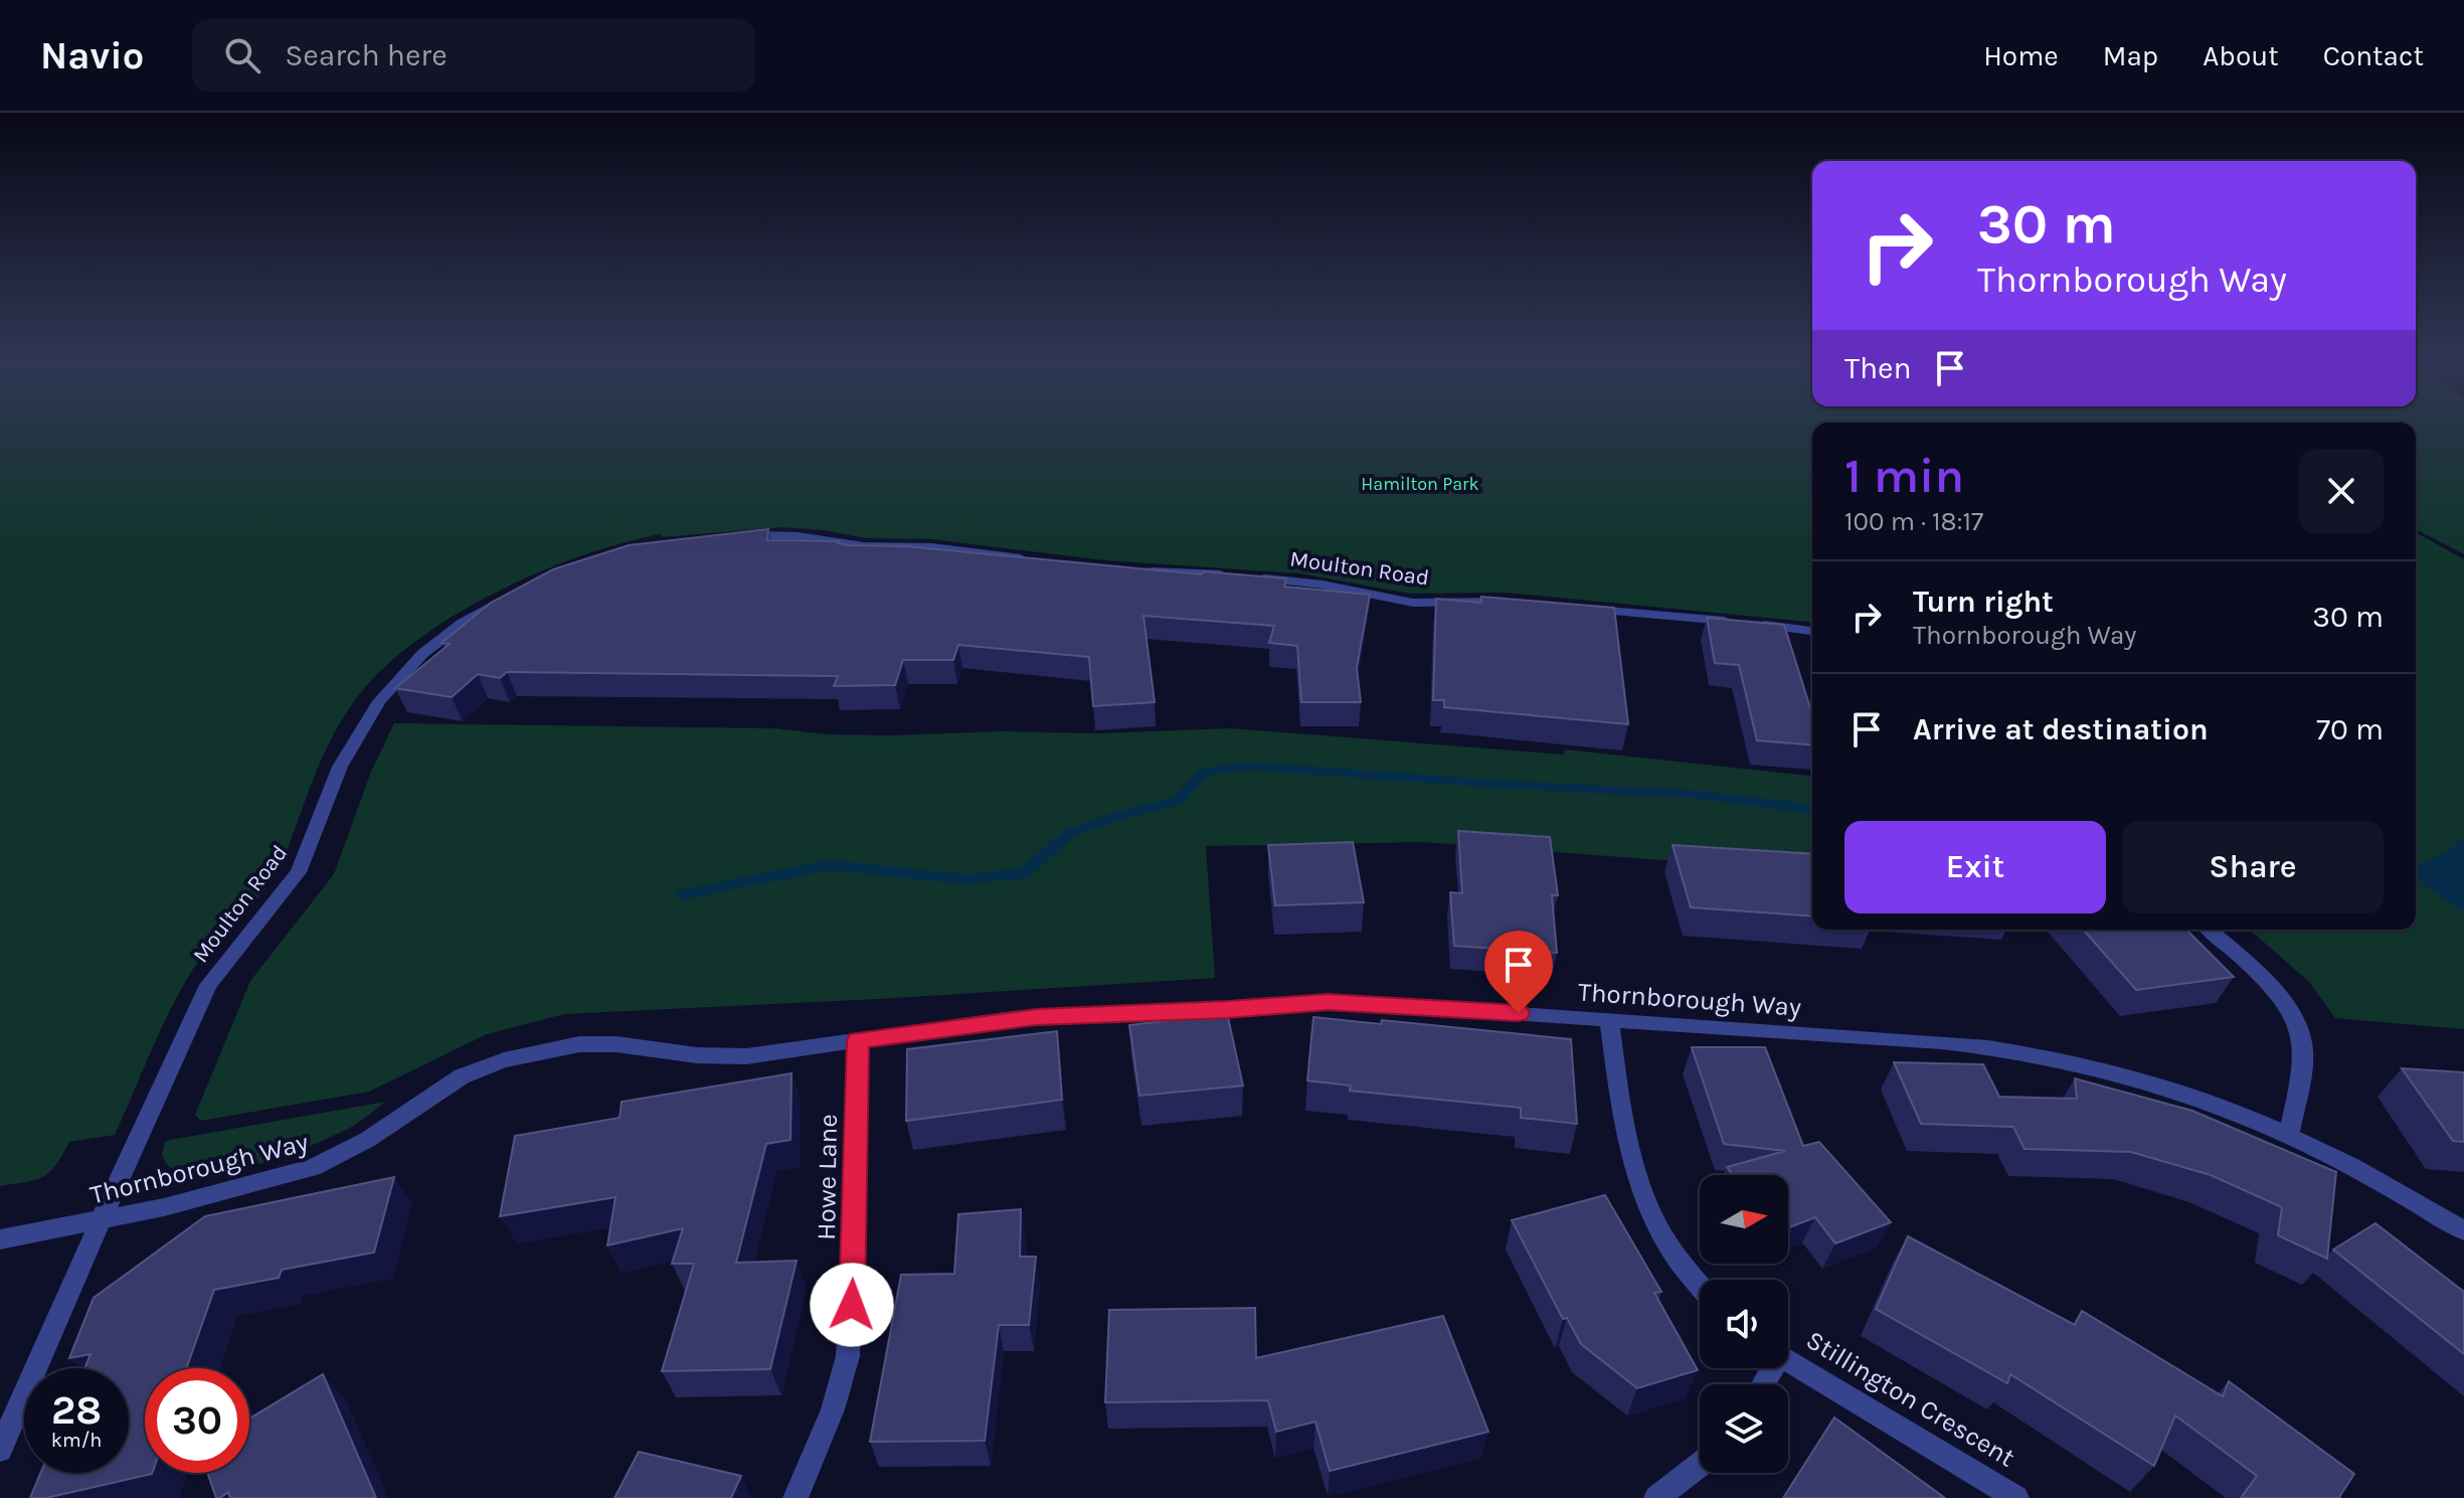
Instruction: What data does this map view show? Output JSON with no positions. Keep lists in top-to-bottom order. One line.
{"streets":{"street":["Moulton Road","Thornborough Way","Howe Lane","Stillington Crescent"]},"crossings":[["Moulton Road","Thornborough Way"],["Thornborough Way","Howe Lane"]],"parks":["Hamilton Park"],"north":"right","page":{"header":"Navio","search":"Search here","nav":["Home","Map","About","Contact"],"turn":["30 m","Thornborough Way"],"then":"Then","heading":["1 min","100 m · 18:17"],"list":[{"name":"Turn right","note":"Thornborough Way","value":"30 m"},{"name":"Arrive at destination","value":"70 m"}],"buttons":["Exit","Share"],"speed":"28 km/h","limit":"30"}}
